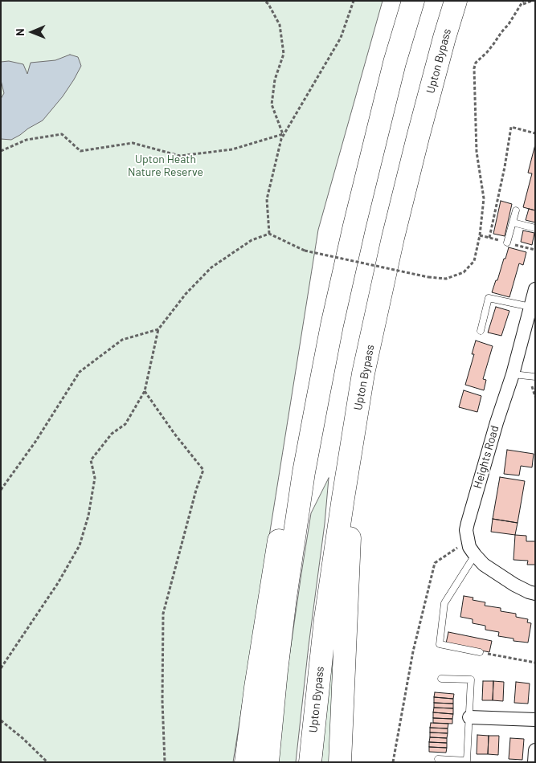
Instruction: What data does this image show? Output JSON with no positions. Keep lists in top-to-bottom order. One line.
{"streets":{"highway":["Upton Bypass"],"street":["Heights Road"]},"parks":["Upton Heath Nature Reserve"],"north":"left"}
